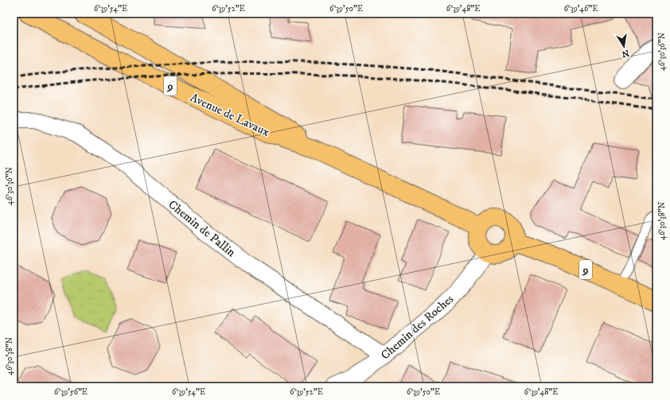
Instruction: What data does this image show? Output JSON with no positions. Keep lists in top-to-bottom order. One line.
{"streets":{"main road":["9","Avenue de Lavaux"],"street":["Chemin de Pallin","Chemin des Roches"]},"crossings":[["9","Avenue de Lavaux"],["9","Chemin des Roches"],["Avenue de Lavaux","Chemin des Roches"],["Chemin de Pallin","Chemin des Roches"]],"north":"bottom","coordinates":["6°39'54\"E","6°39'52\"E","6°39'50\"E","6°39'48\"E","6°39'46\"E","46°30'36\"N","46°30'38\"N","6°39'56\"E"]}
